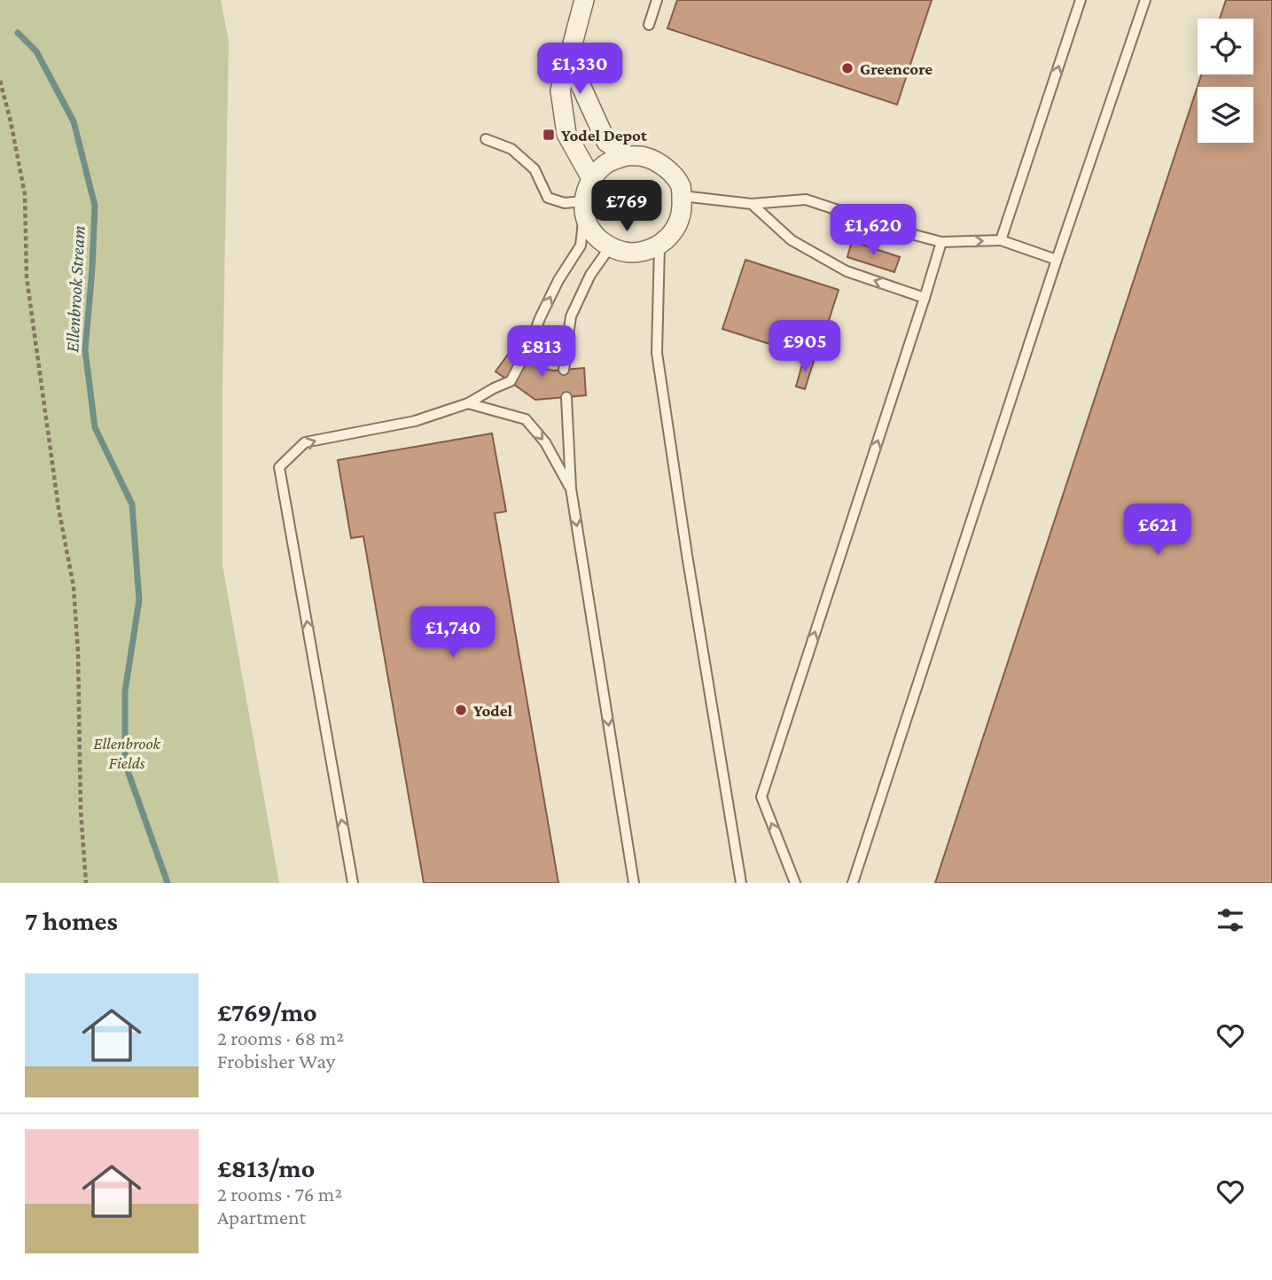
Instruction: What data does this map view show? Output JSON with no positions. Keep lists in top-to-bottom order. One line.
{"water":["Ellenbrook Stream"],"parks":["Ellenbrook Fields"],"places":{"other":["Greencore","Yodel"],"transit":["Yodel Depot"]},"page":{"price":["£1,330","£769","£1,620","£905","£813","£621","£1,740"],"heading":"7 homes","list":[{"name":"£769/mo","note":"2 rooms · 68 m² · Frobisher Way"},{"name":"£813/mo","note":"2 rooms · 76 m² · Apartment"}]}}
